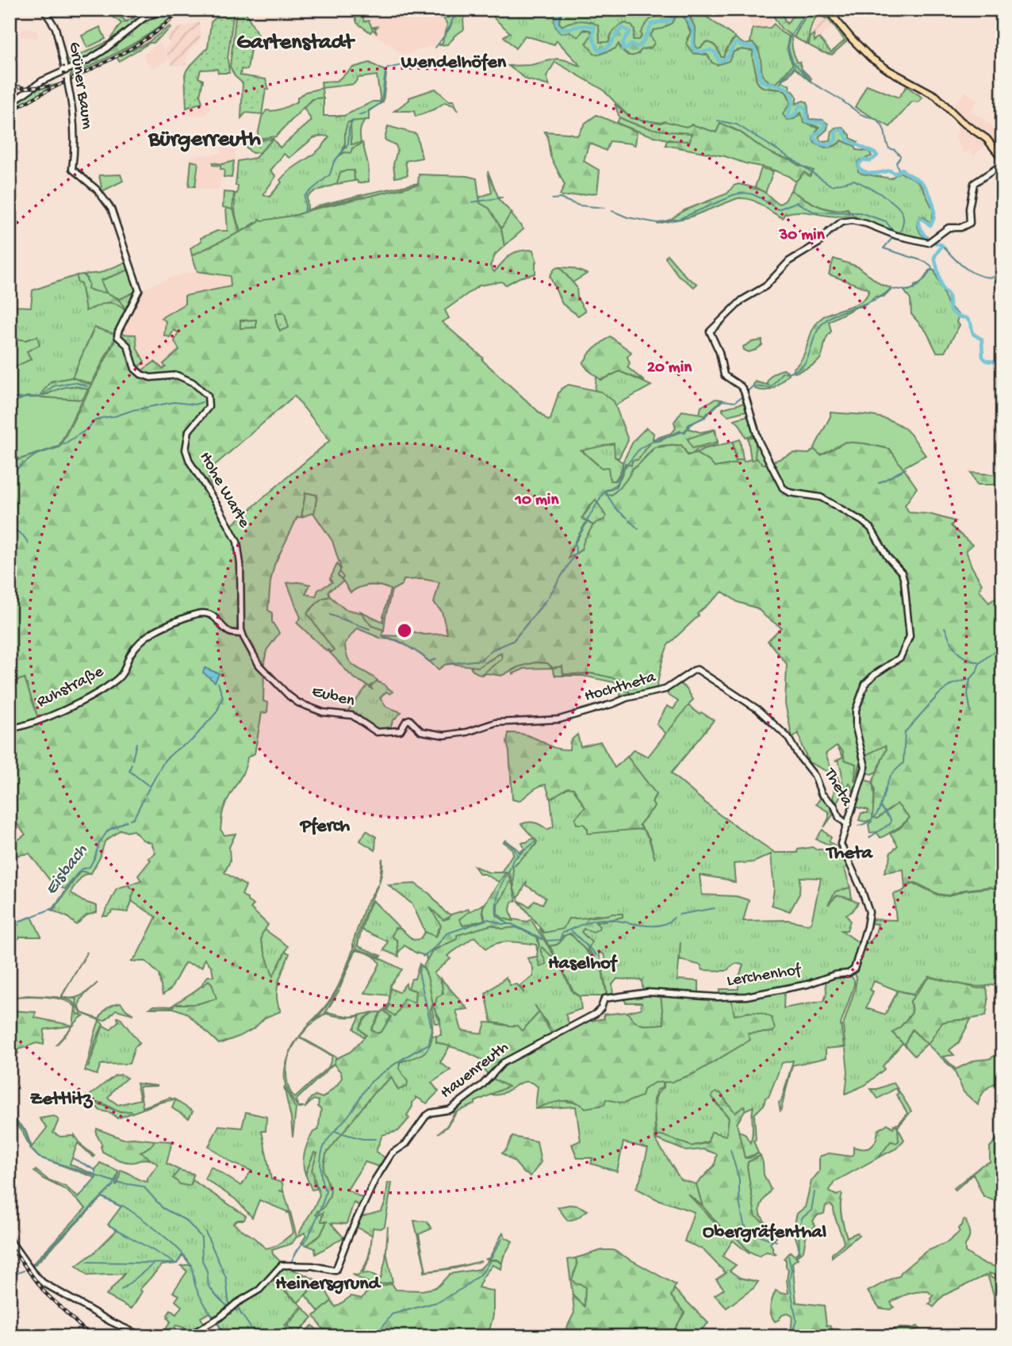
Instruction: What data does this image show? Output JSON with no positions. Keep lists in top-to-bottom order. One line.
{"streets":{"street":["Grüner Baum","Hohe Warte","Ruhstraße","Hochtheta","Euben","Theta","Lerchenhof","Hauenreuth"]},"crossings":[["Grüner Baum","Hohe Warte"],["Hohe Warte","Euben"],["Ruhstraße","Euben"],["Hochtheta","Euben"],["Hochtheta","Theta"],["Theta","Lerchenhof"],["Lerchenhof","Hauenreuth"]],"districts":["Gartenstadt","Wendelhöfen","Bürgerreuth","Pferch","Theta","Haselhof","Zettlitz","Obergräfenthal","Heinersgrund"],"water":["Eisbach"],"rings":["30 min","20 min","10 min"]}
